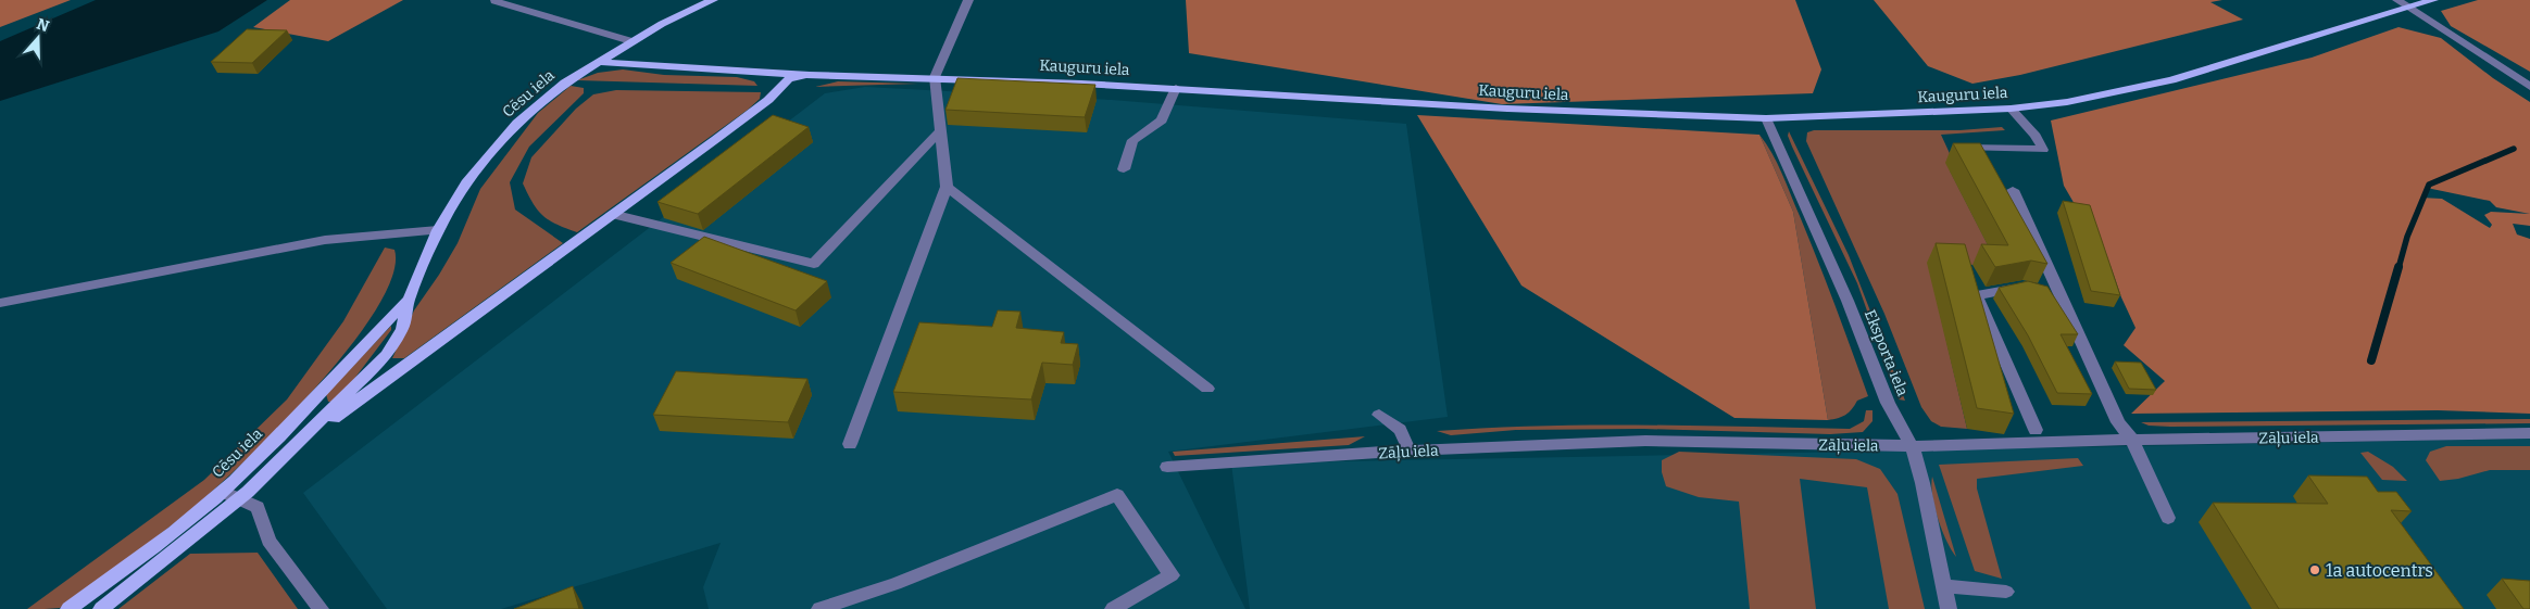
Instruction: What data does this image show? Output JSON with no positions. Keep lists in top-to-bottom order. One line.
{"streets":{"main road":["Kauguru iela","Cēsu iela"],"street":["Eksporta iela","Zāļu iela"]},"crossings":[["Kauguru iela","Cēsu iela"],["Kauguru iela","Eksporta iela"],["Eksporta iela","Zāļu iela"]],"places":["1a autocentrs"],"north":"top"}
